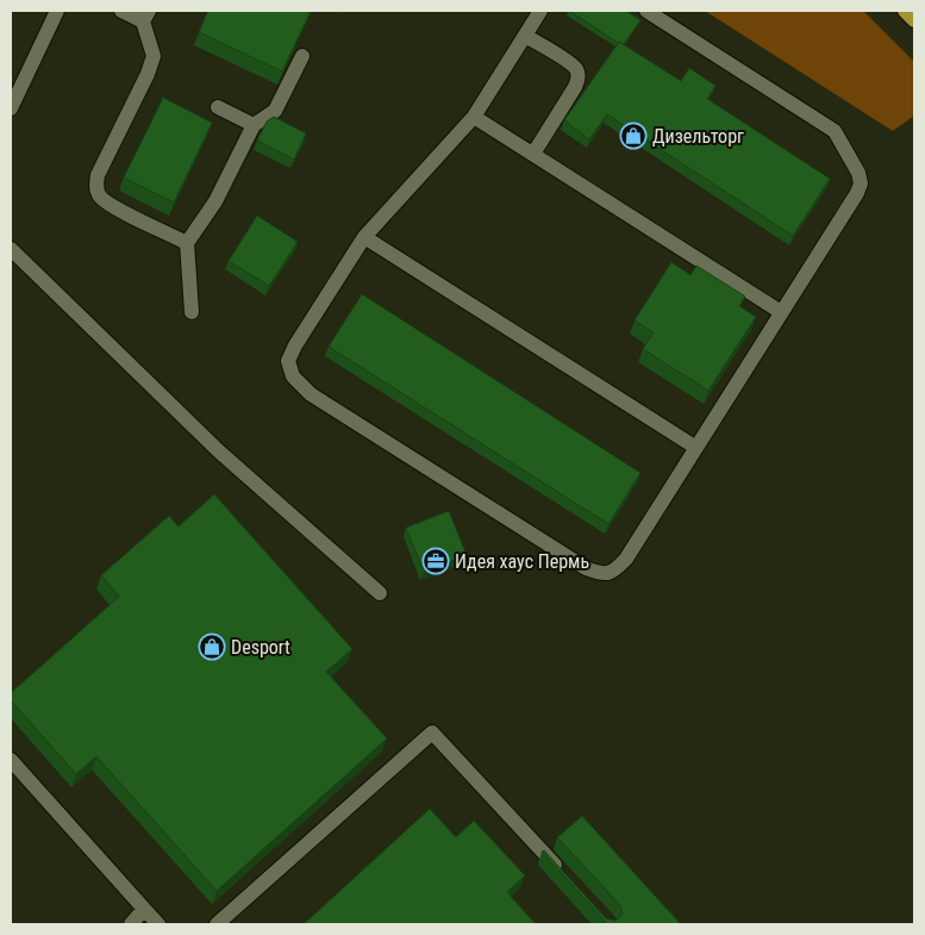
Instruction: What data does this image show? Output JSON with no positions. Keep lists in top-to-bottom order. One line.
{"places":{"shop":["Дизельторг","Desport"],"office":["Идея хаус Пермь"]}}
